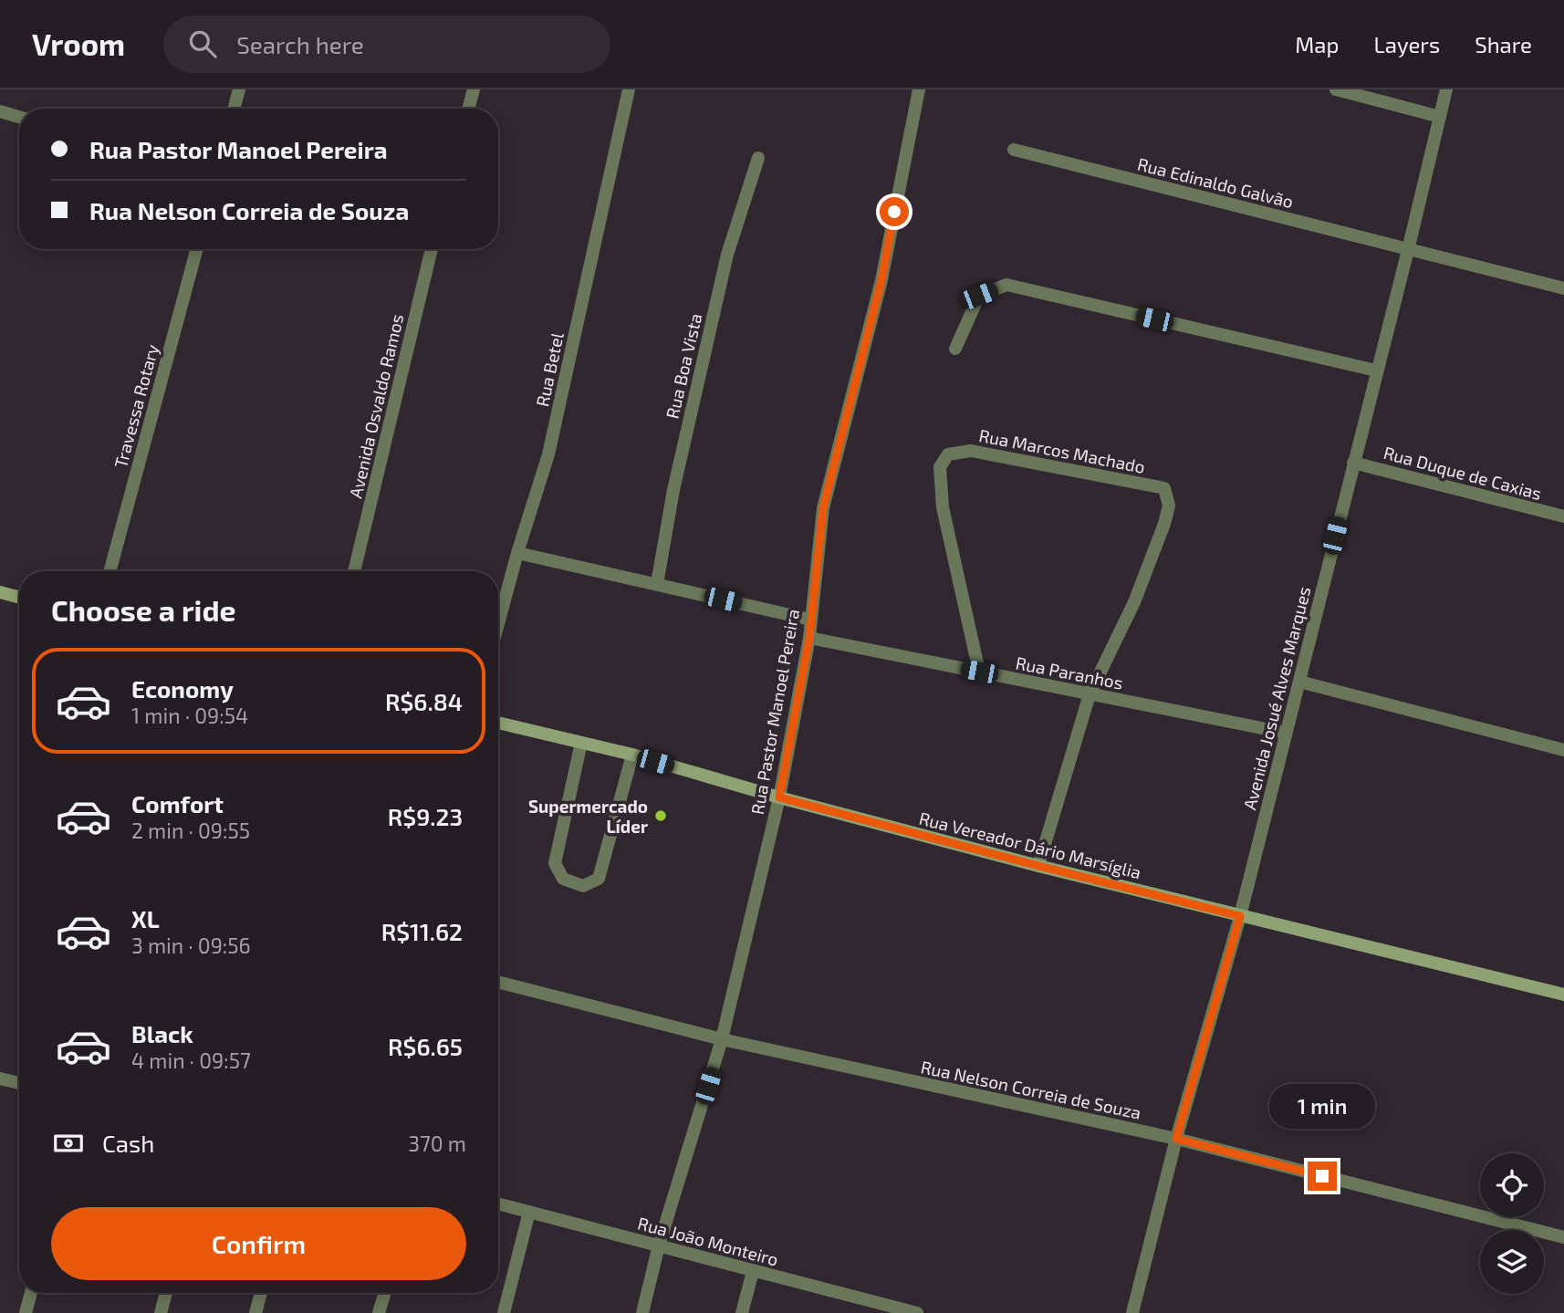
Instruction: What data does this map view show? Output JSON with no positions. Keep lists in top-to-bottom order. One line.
{"streets":{"street":["Rua Edinaldo Galvão","Rua Boa Vista","Rua Betel","Travessa Rotary","Avenida Osvaldo Ramos","Rua Marcos Machado","Rua Duque de Caxias","Rua Paranhos","Avenida Josué Alves Marques","Rua Pastor Manoel Pereira","Rua Vereador Dário Marsíglia","Rua Nelson Correia de Souza","Rua João Monteiro"]},"crossings":[["Rua Edinaldo Galvão","Avenida Josué Alves Marques"],["Rua Marcos Machado","Rua Paranhos"],["Rua Duque de Caxias","Avenida Josué Alves Marques"],["Rua Paranhos","Avenida Josué Alves Marques"],["Rua Paranhos","Rua Pastor Manoel Pereira"],["Avenida Josué Alves Marques","Rua Vereador Dário Marsíglia"],["Avenida Josué Alves Marques","Rua Nelson Correia de Souza"],["Rua Pastor Manoel Pereira","Rua Vereador Dário Marsíglia"],["Rua Pastor Manoel Pereira","Rua Nelson Correia de Souza"],["Rua Pastor Manoel Pereira","Rua João Monteiro"]],"places":["Supermercado Líder"],"page":{"header":"Vroom","search":"Search here","nav":["Map","Layers","Share"],"banner":["Rua Pastor Manoel Pereira","Rua Nelson Correia de Souza"],"heading":"Choose a ride","list":[{"name":"Economy","note":"1 min · 09:54","value":"R$6.84"},{"name":"Comfort","note":"2 min · 09:55","value":"R$9.23"},{"name":"XL","note":"3 min · 09:56","value":"R$11.62"},{"name":"Black","note":"4 min · 09:57","value":"R$6.65"}],"bubble":"1 min","pay":["Cash","370 m"],"buttons":"Confirm"}}
